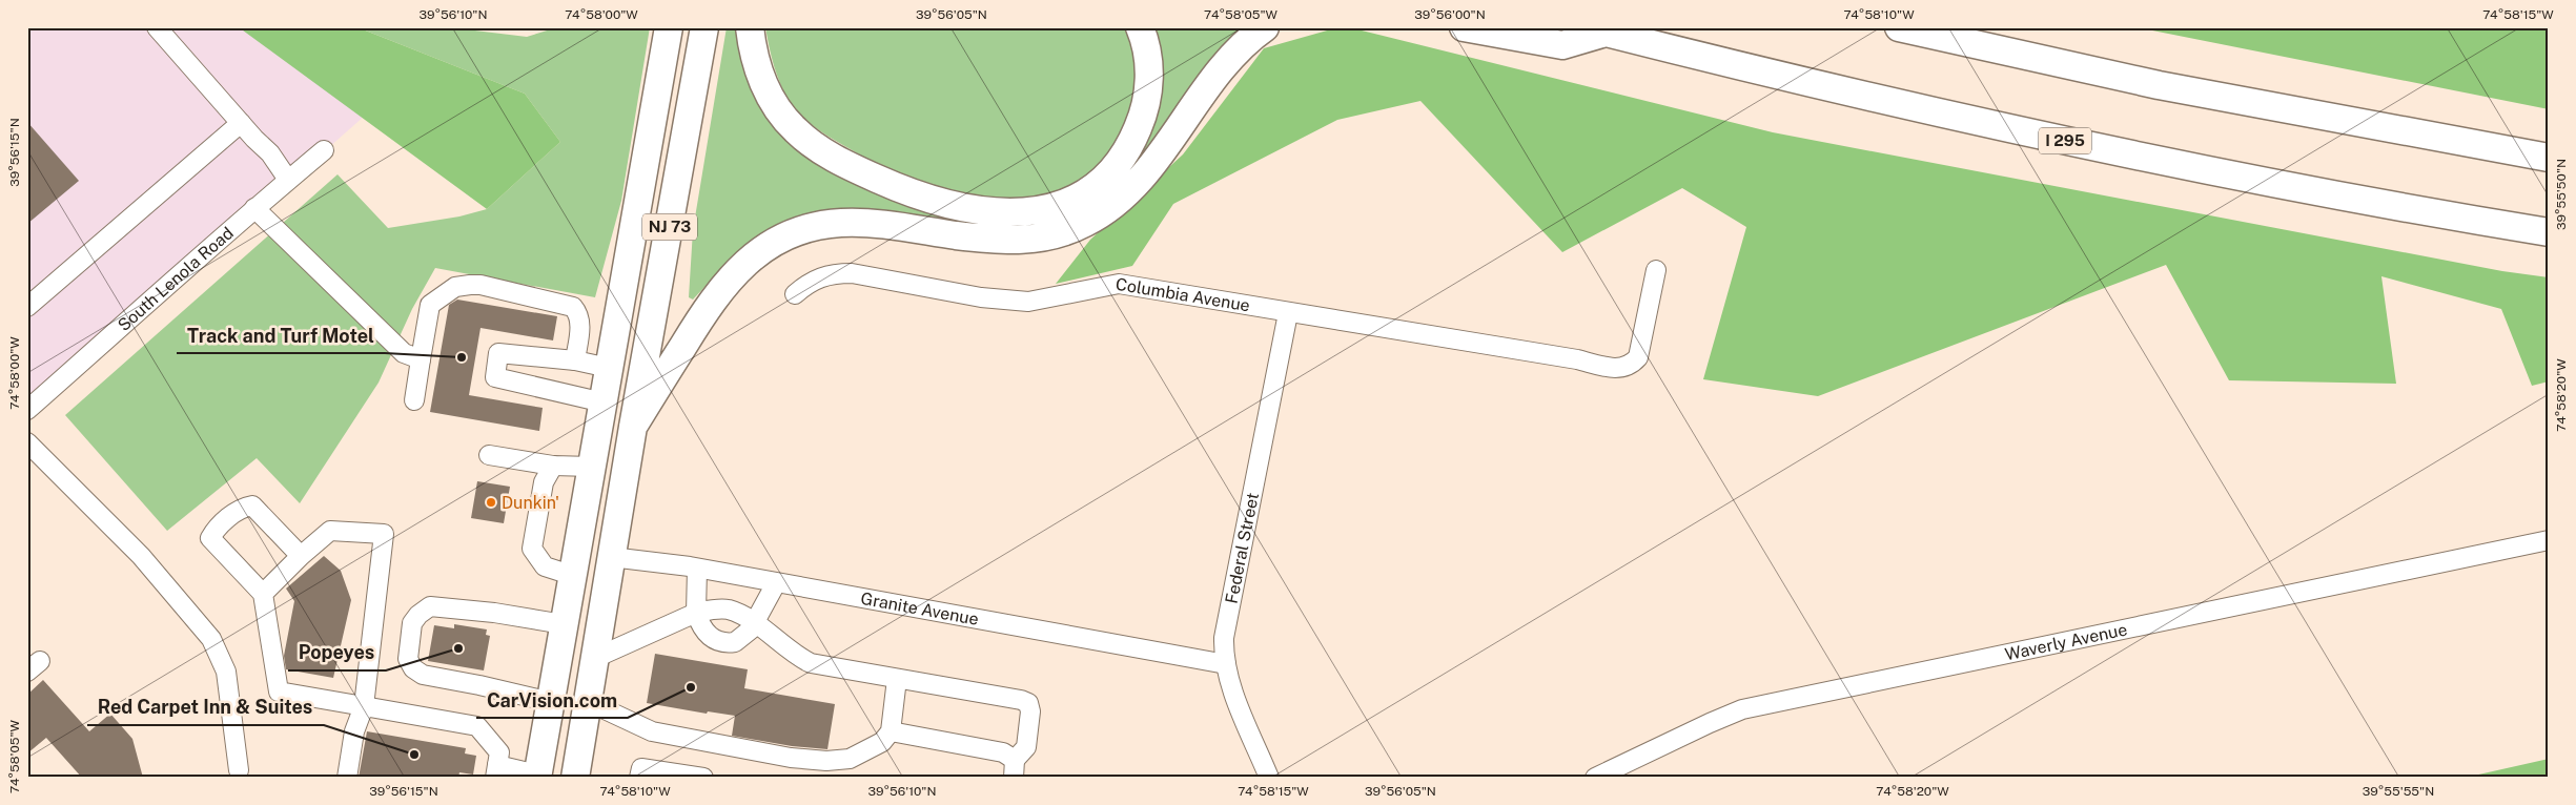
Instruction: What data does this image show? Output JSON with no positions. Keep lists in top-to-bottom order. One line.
{"streets":{"highway":["I 295","NJ 73"],"street":["South Lenola Road","Columbia Avenue","Federal Street","Granite Avenue","Waverly Avenue"]},"crossings":[["NJ 73","Granite Avenue"],["Columbia Avenue","Federal Street"],["Federal Street","Granite Avenue"]],"places":["Track and Turf Motel","Dunkin'","Popeyes","CarVision.com","Red Carpet Inn & Suites"],"coordinates":["39°56'10\"N","74°58'00\"W","39°56'05\"N","74°58'05\"W","39°56'00\"N","74°58'10\"W","74°58'15\"W","39°56'15\"N","39°55'50\"N","74°58'20\"W","39°55'55\"N"]}
